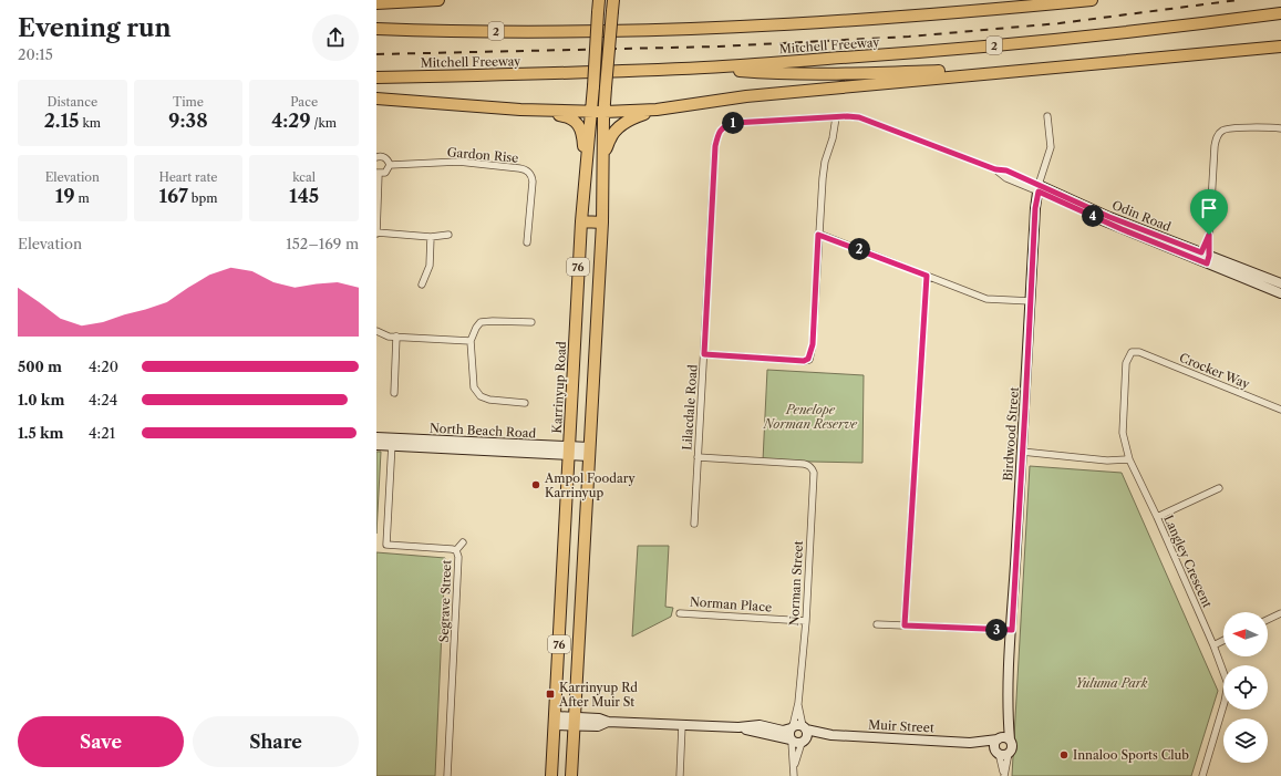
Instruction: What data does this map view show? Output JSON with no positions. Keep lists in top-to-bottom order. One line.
{"streets":{"highway":["2","Mitchell Freeway","76","Karrinyup Road"],"street":["Gardon Rise","Odin Road","Crocker Way","Lilacdale Road","North Beach Road","Birdwood Street","Langley Crescent","Norman Street","Segrave Street","Norman Place","Muir Street"]},"crossings":[["Odin Road","Lilacdale Road"],["Odin Road","Birdwood Street"],["76","North Beach Road"],["Crocker Way","Langley Crescent"],["Karrinyup Road","North Beach Road"],["Lilacdale Road","Norman Street"],["North Beach Road","Segrave Street"],["Birdwood Street","Muir Street"],["Norman Street","Norman Place"],["Norman Street","Muir Street"]],"parks":["Penelope Norman Reserve","Yuluma Park"],"places":{"other":["Ampol Foodary Karrinyup","Innaloo Sports Club"],"transit":["Karrinyup Rd After Muir St"]},"north":"left","page":{"heading":["Evening run","20:15"],"stats":[["Distance","2.15 km"],["Time","9:38"],["Pace","4:29 /km"],["Elevation","19 m"],["Heart rate","167 bpm"],["kcal","145"]],"pins":["1","4","2","3"],"chart":["Elevation","152–169 m"],"list":[{"name":"500 m","note":"4:20"},{"name":"1.0 km","note":"4:24"},{"name":"1.5 km","note":"4:21"}],"buttons":["Save","Share"]}}
